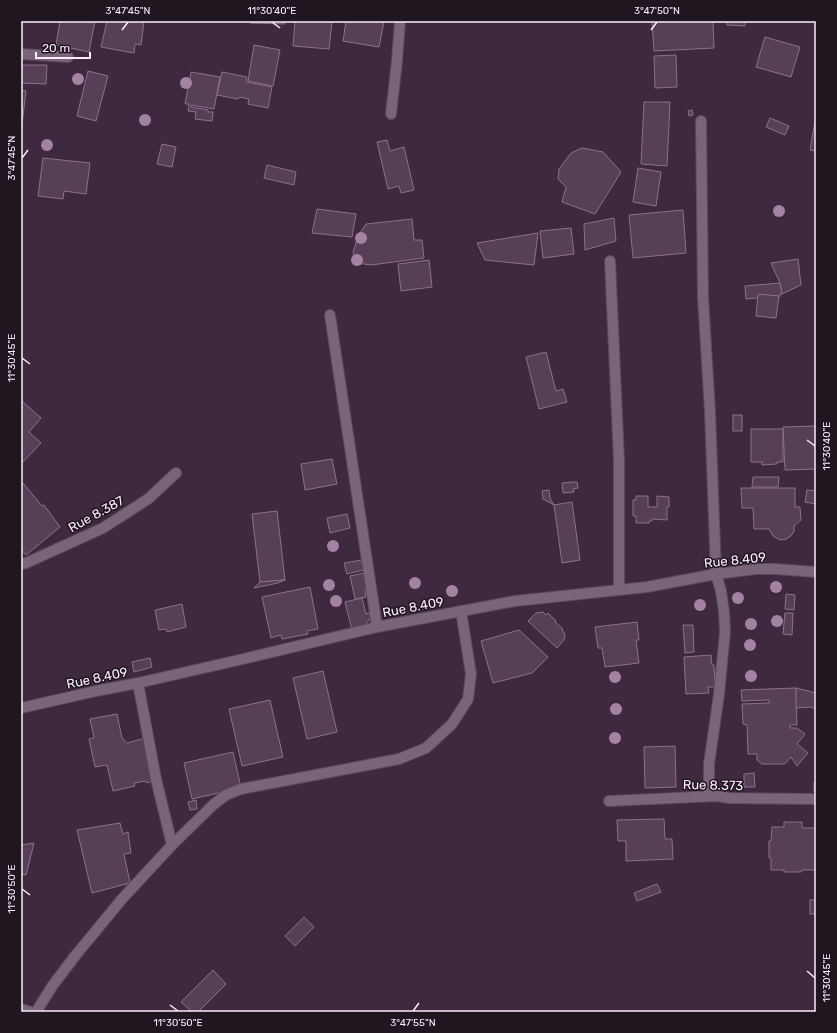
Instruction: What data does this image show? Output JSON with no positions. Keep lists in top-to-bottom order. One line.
{"streets":{"street":["Rue 8.387","Rue 8.409","Rue 8.373"]},"scale_bar":"20 m","coordinates":["3°47'45\"N","11°30'40\"E","3°47'50\"N","11°30'45\"E","11°30'50\"E","3°47'55\"N"]}
